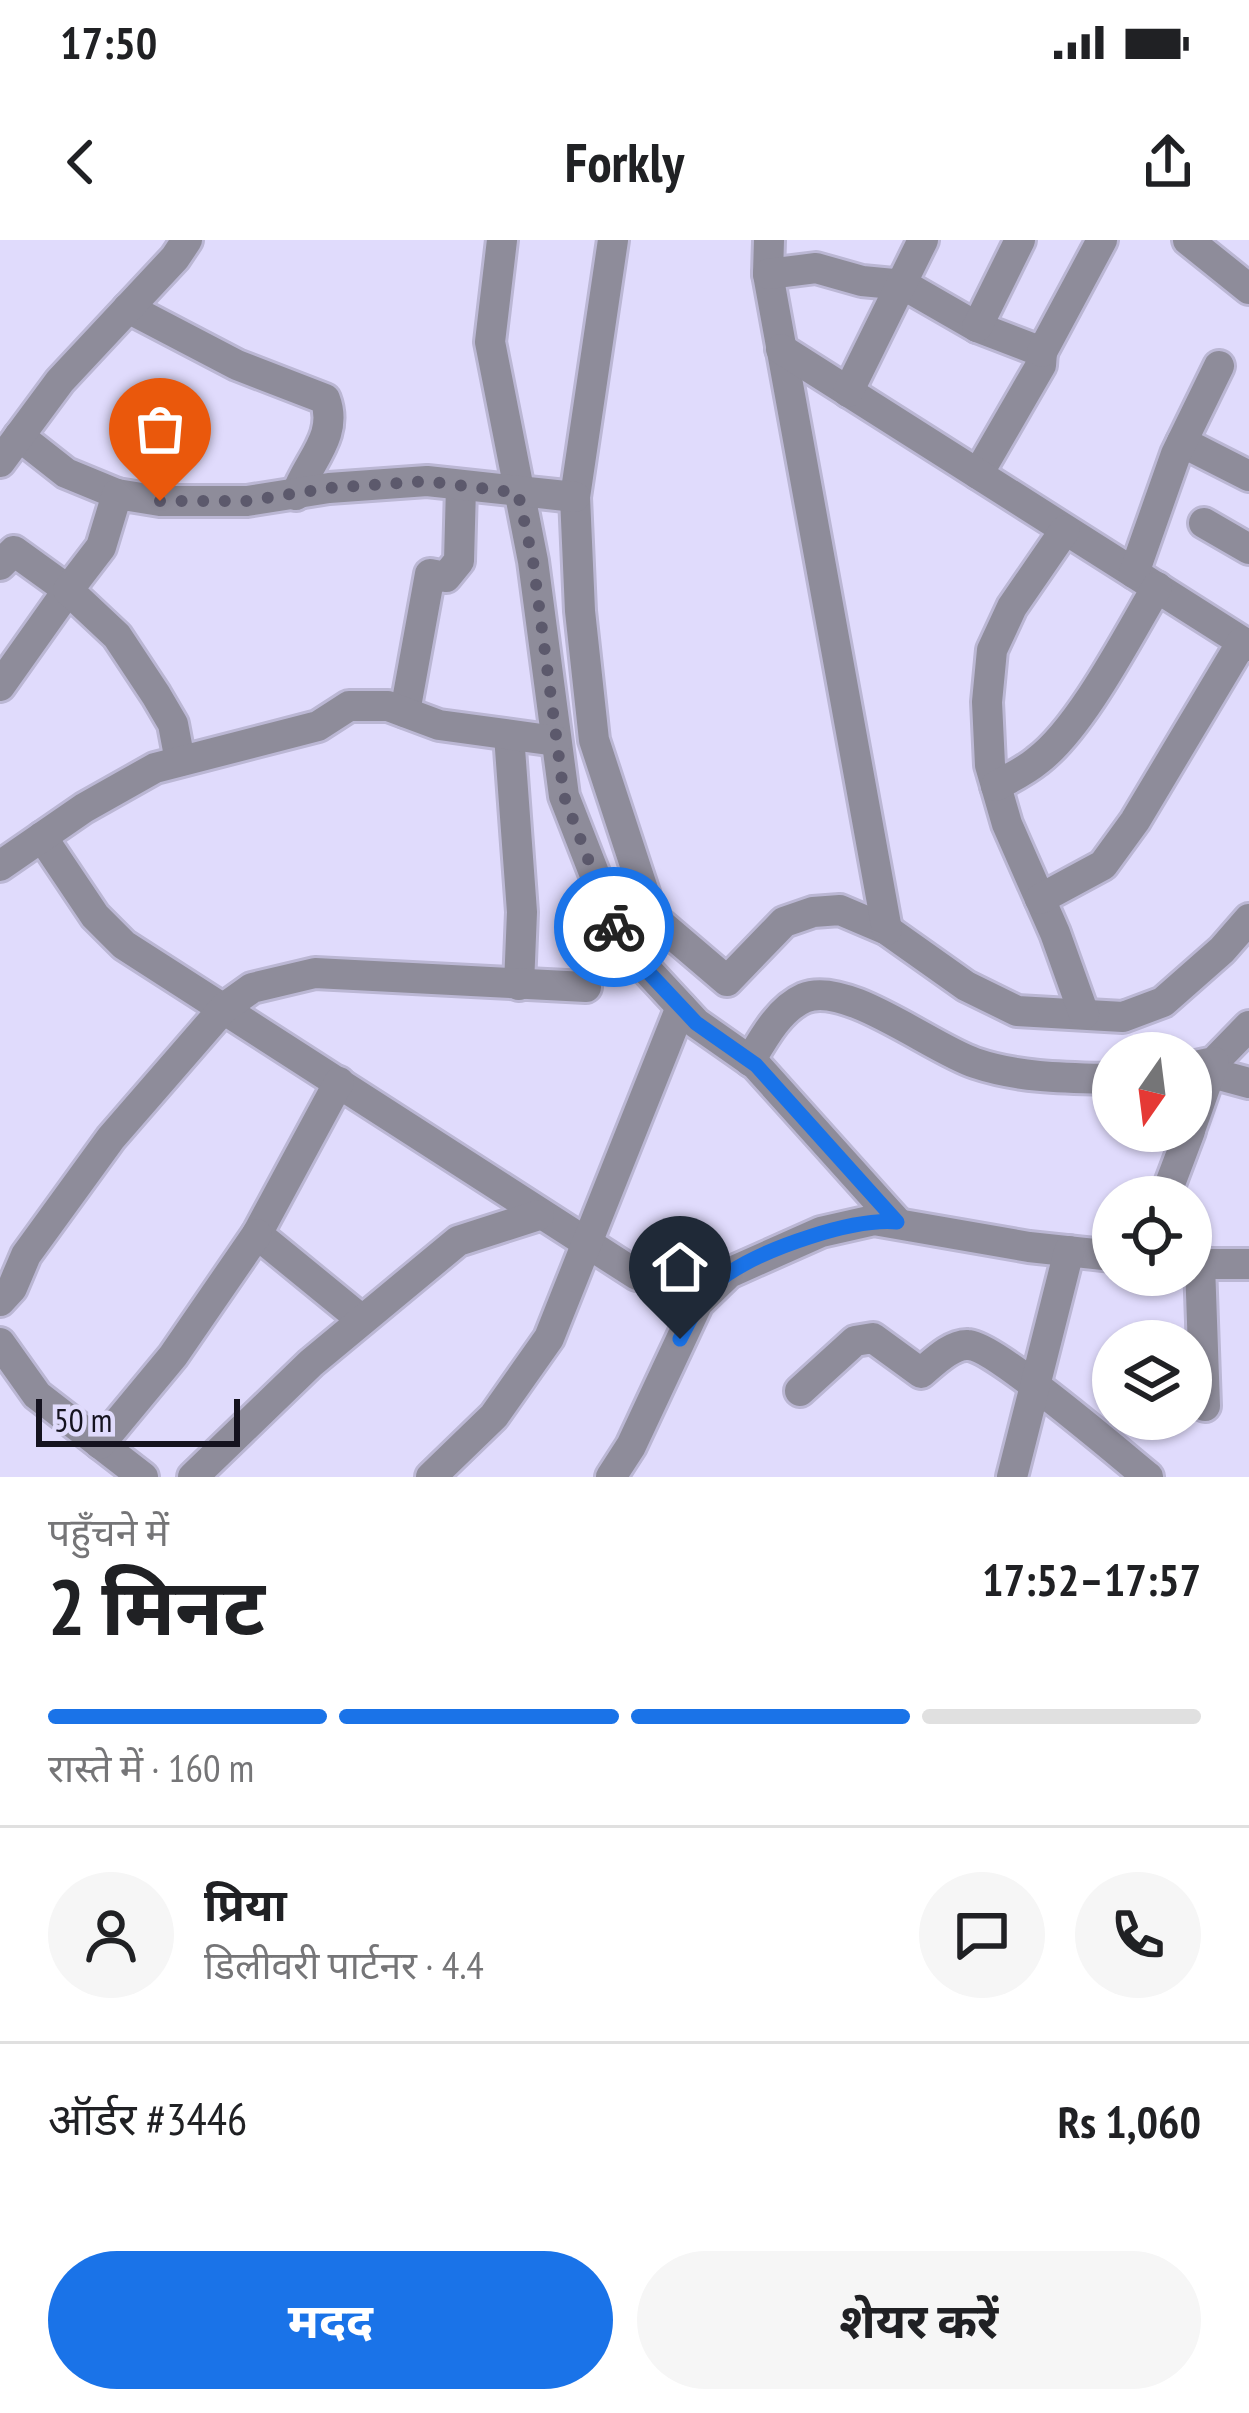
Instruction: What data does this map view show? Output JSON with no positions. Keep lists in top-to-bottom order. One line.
{"scale_bar":"50 m","north":"bottom","page":{"status":"17:50","header":"Forkly","scale":"50 m","heading":["2 मिनट","पहुँचने में","17:52–17:57"],"panel":["प्रिया","डिलीवरी पार्टनर · 4.4","ऑर्डर #3446","Rs 1,060"],"bar":"रास्ते में · 160 m","buttons":["मदद","शेयर करें"]}}
